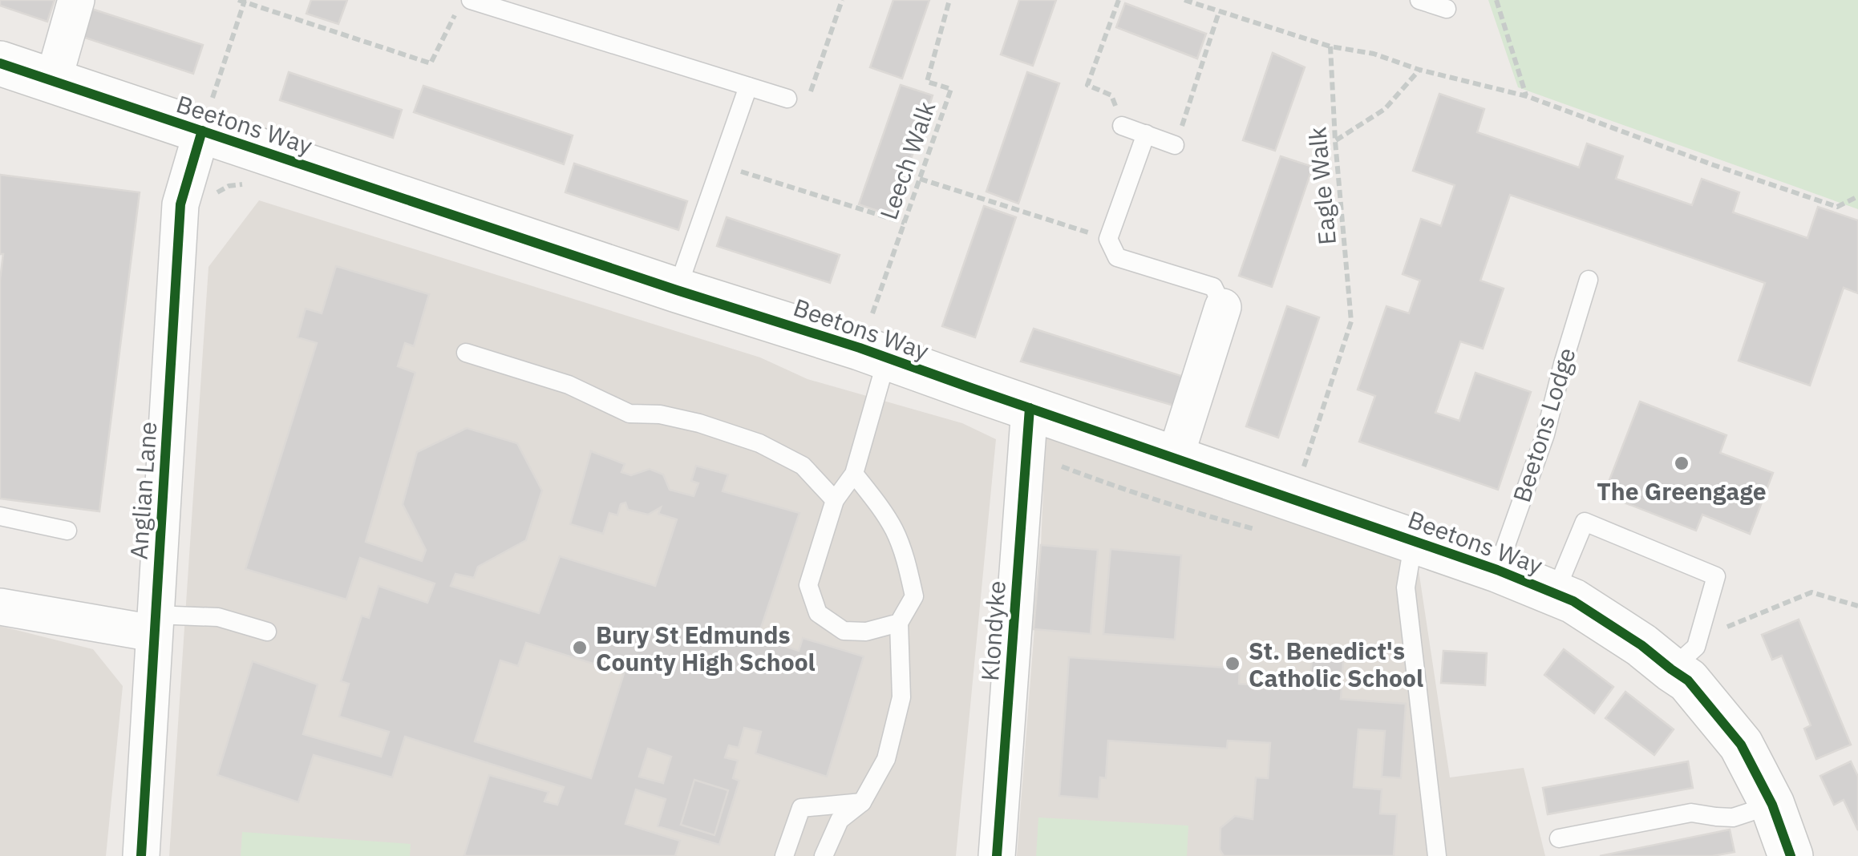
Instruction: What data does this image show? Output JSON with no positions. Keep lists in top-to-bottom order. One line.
{"streets":{"street":["Beetons Way","Anglian Lane","Klondyke"],"lane":["Beetons Lodge"],"path":["Leech Walk","Eagle Walk"]},"crossings":[["Beetons Way","Leech Walk"],["Beetons Way","Beetons Lodge"],["Beetons Way","Anglian Lane"],["Beetons Way","Klondyke"]],"places":["The Greengage","Bury St Edmunds County High School","St. Benedict's Catholic School"]}
